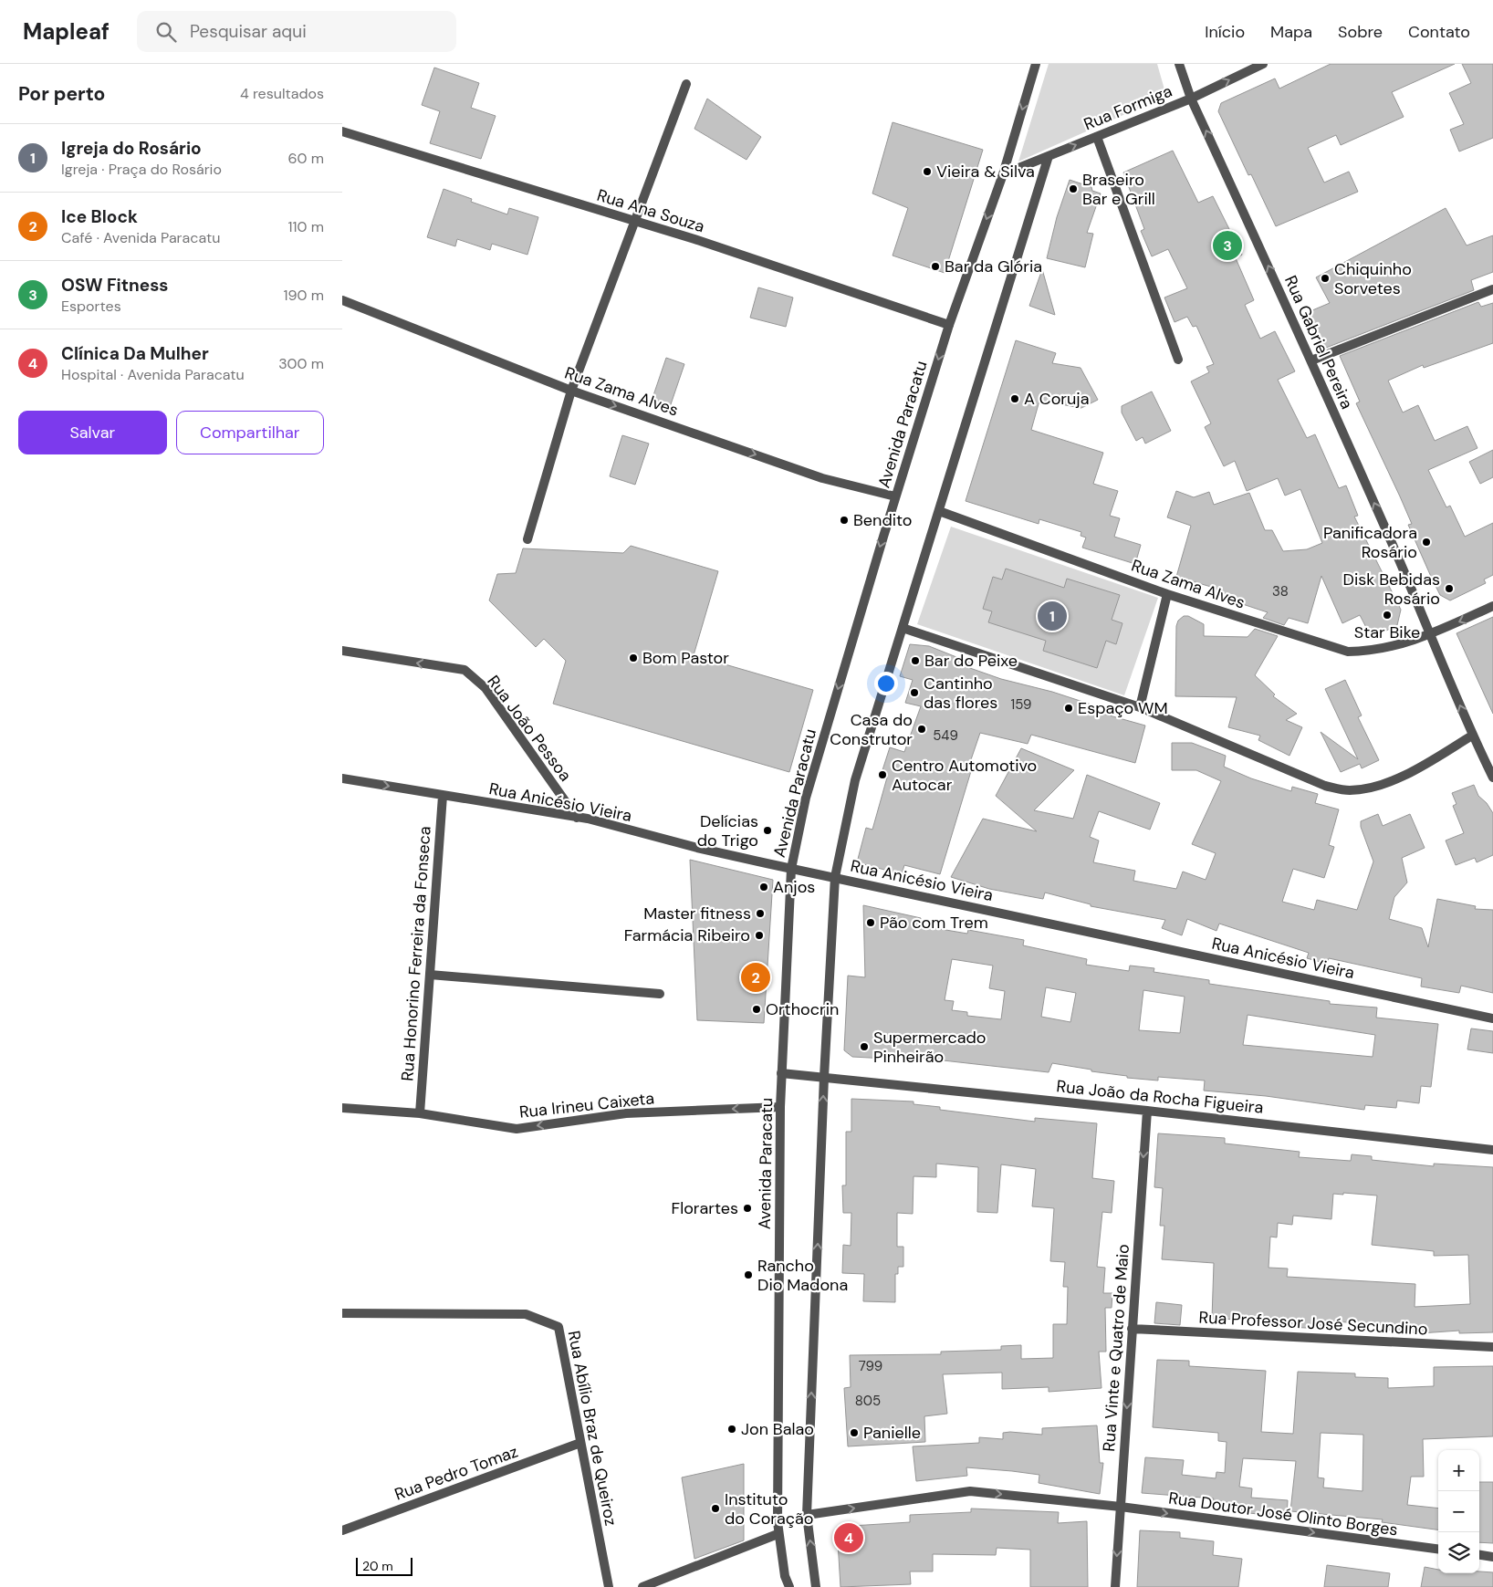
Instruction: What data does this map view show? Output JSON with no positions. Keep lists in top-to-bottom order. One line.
{"streets":{"street":["Rua Formiga","Rua Ana Souza","Rua Gabriel Pereira","Rua Zama Alves","Avenida Paracatu","Rua João Pessoa","Rua Anicésio Vieira","Rua Honorino Ferreira da Fonseca","Rua João da Rocha Figueira","Rua Irineu Caixeta","Rua Professor José Secundino","Rua Vinte e Quatro de Maio","Rua Abílio Braz de Queiroz","Rua Pedro Tomaz","Rua Doutor José Olinto Borges"]},"crossings":[["Rua Formiga","Rua Gabriel Pereira"],["Rua Formiga","Avenida Paracatu"],["Rua Ana Souza","Avenida Paracatu"],["Rua Gabriel Pereira","Rua Zama Alves"],["Rua Zama Alves","Avenida Paracatu"],["Avenida Paracatu","Rua Anicésio Vieira"],["Avenida Paracatu","Rua João da Rocha Figueira"],["Avenida Paracatu","Rua Irineu Caixeta"],["Rua João Pessoa","Rua Anicésio Vieira"],["Rua Anicésio Vieira","Rua Honorino Ferreira da Fonseca"],["Rua Honorino Ferreira da Fonseca","Rua Irineu Caixeta"],["Rua João da Rocha Figueira","Rua Vinte e Quatro de Maio"],["Rua Professor José Secundino","Rua Vinte e Quatro de Maio"],["Rua Vinte e Quatro de Maio","Rua Doutor José Olinto Borges"],["Rua Abílio Braz de Queiroz","Rua Pedro Tomaz"]],"one_way":["Rua Formiga","Rua Gabriel Pereira","Rua João Pessoa","Rua Irineu Caixeta","Rua Vinte e Quatro de Maio","Rua Doutor José Olinto Borges"],"places":["Vieira & Silva","Braseiro Bar e Grill","Bar da Glória","Chiquinho Sorvetes","A Coruja","Bendito","Panificadora Rosário","Disk Bebidas Rosário","Star Bike","Bom Pastor","Bar do Peixe","Cantinho das flores","Espaço WM","Casa do Construtor","Centro Automotivo Autocar","Delícias do Trigo","Anjos","Master fitness","Pão com Trem","Farmácia Ribeiro","Orthocrin","Supermercado Pinheirão","Florartes","Rancho Dio Madona","Jon Balao","Panielle","Instituto do Coração"],"house_numbers":["38","159","549","799","805"],"scale_bar":"20 m","page":{"header":"Mapleaf","search":"Pesquisar aqui","nav":["Início","Mapa","Sobre","Contato"],"heading":["Por perto","4 resultados"],"list":[{"mark":"1","name":"Igreja do Rosário","note":"Igreja · Praça do Rosário","value":"60 m"},{"mark":"2","name":"Ice Block","note":"Café · Avenida Paracatu","value":"110 m"},{"mark":"3","name":"OSW Fitness","note":"Esportes","value":"190 m"},{"mark":"4","name":"Clínica Da Mulher","note":"Hospital · Avenida Paracatu","value":"300 m"}],"pins":["3","1","2","4"],"buttons":["Salvar","Compartilhar"],"map_buttons":["+","−"],"scale":"20 m"}}
